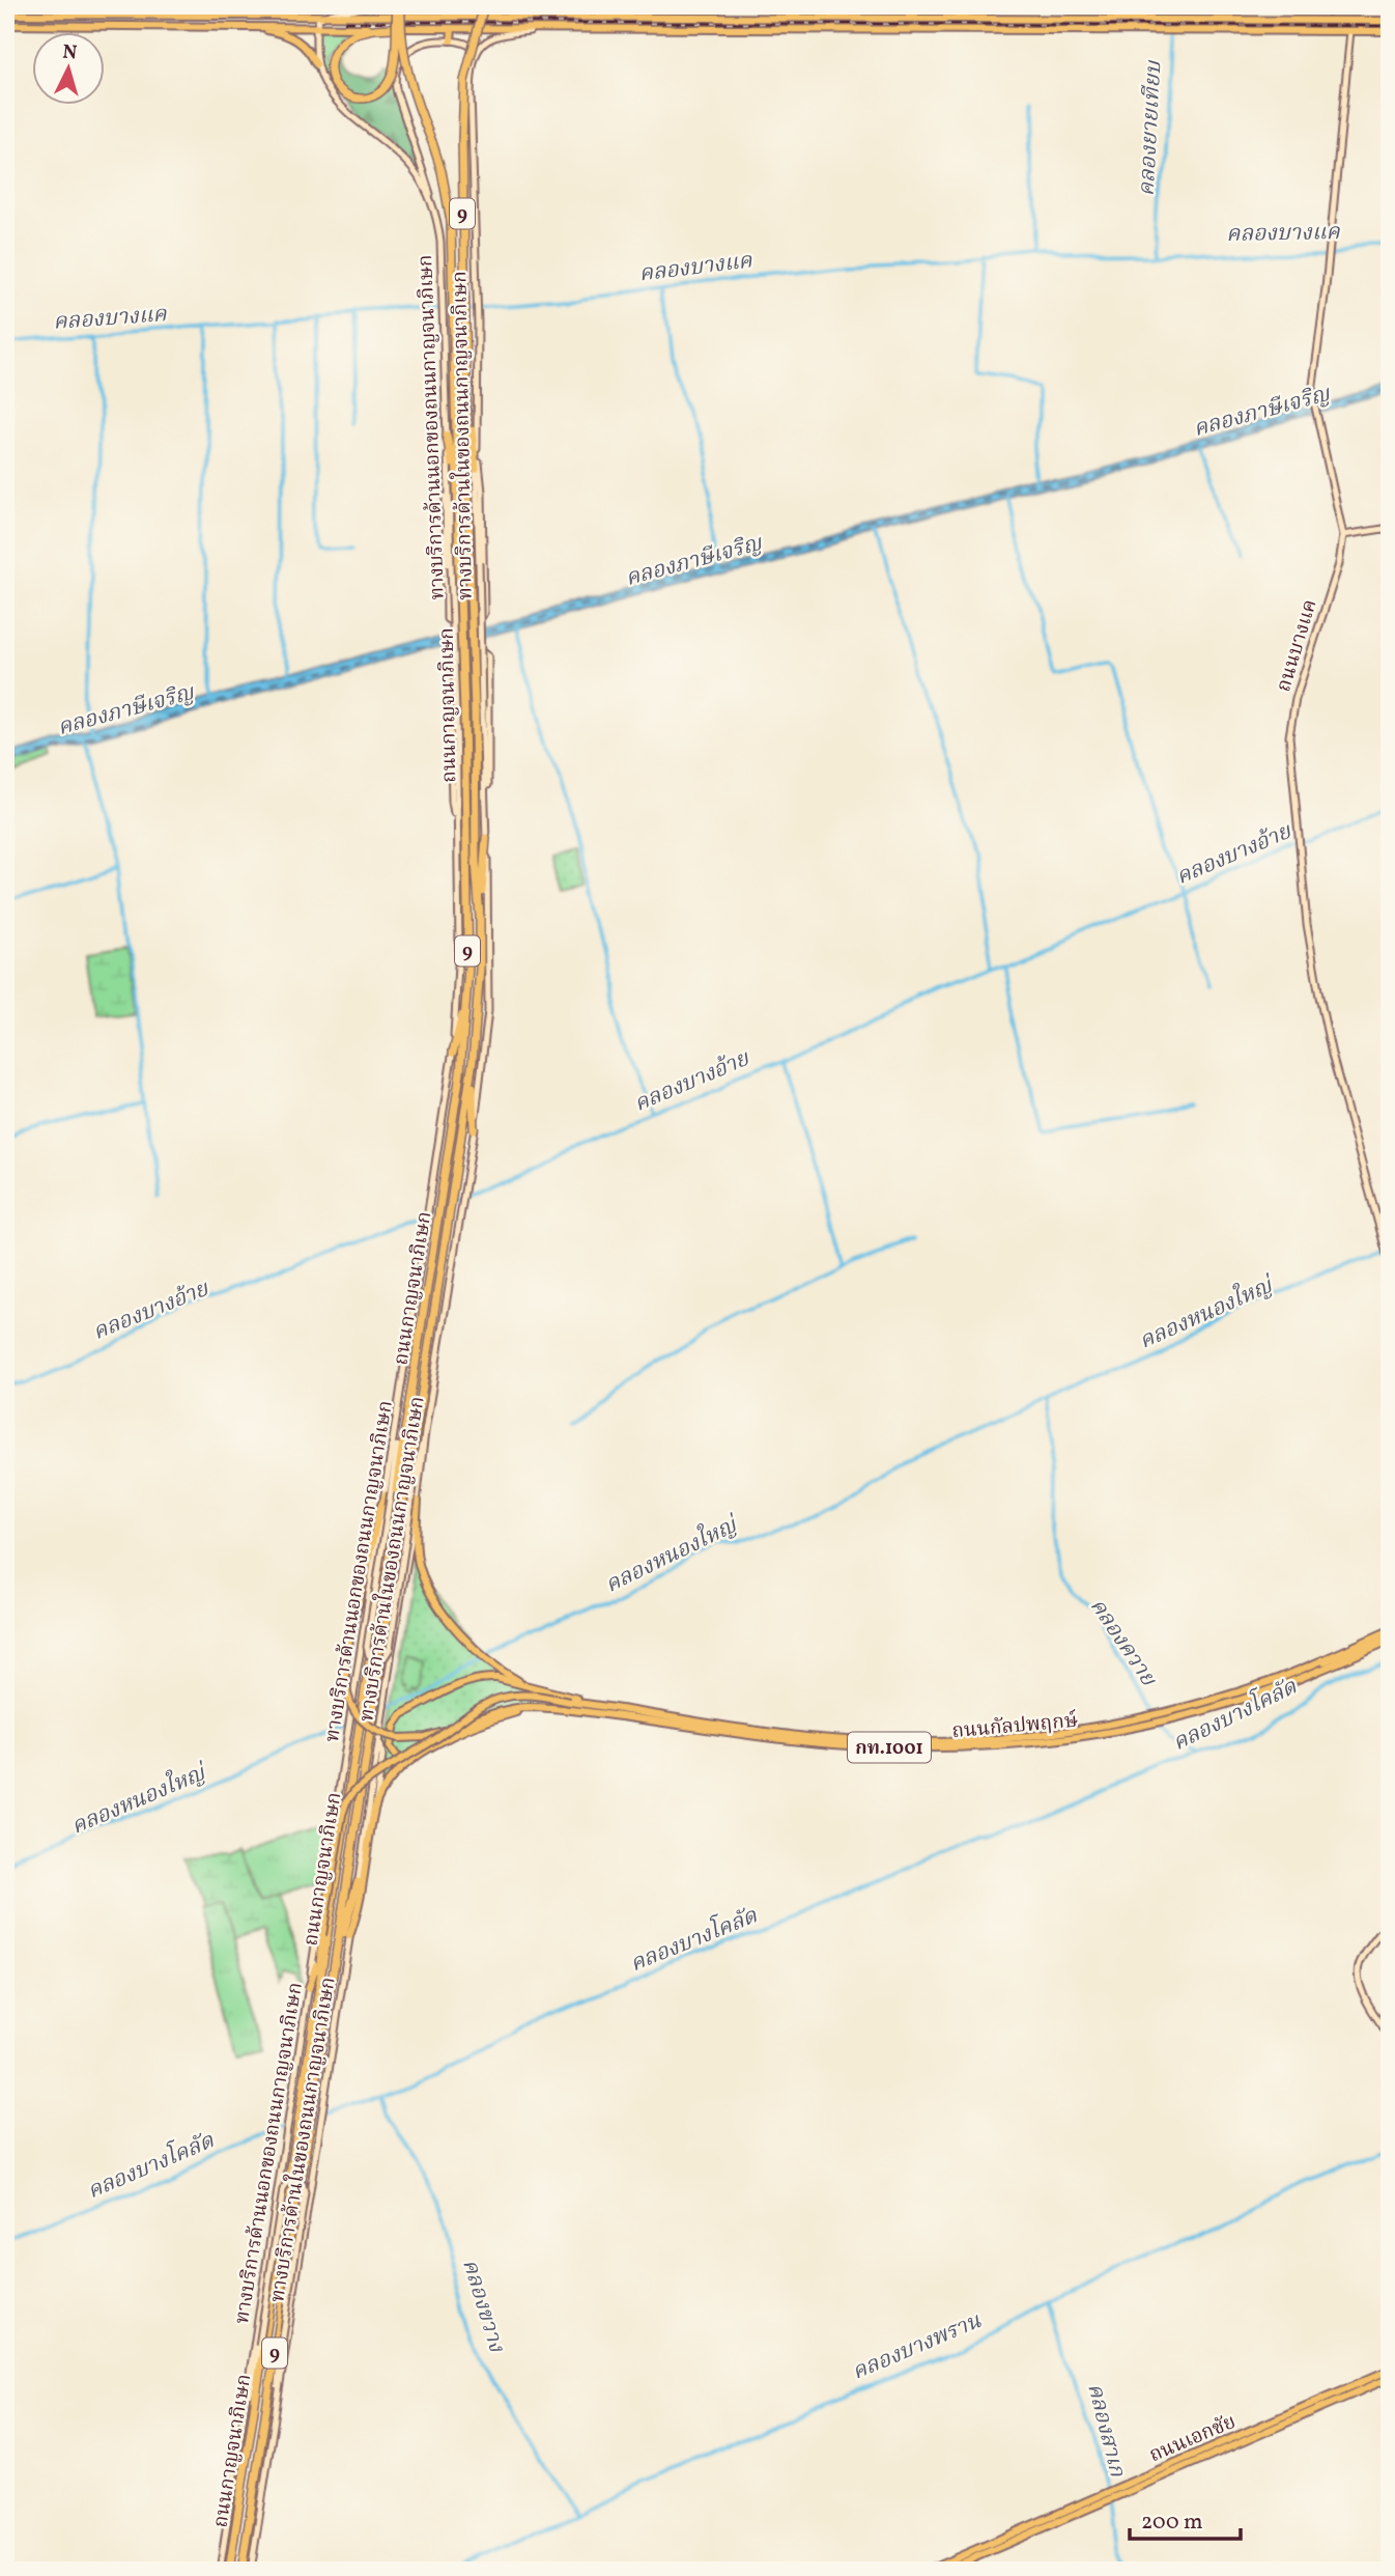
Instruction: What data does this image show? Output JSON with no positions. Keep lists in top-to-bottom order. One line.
{"streets":{"highway":["9","ถนนกาญจนาภิเษก"],"main road":["ทางบริการด้านนอกของถนนกาญจนาภิเษก","ทางบริการด้านในของถนนกาญจนาภิเษก","ถนนบางแค","ถนนกัลปพฤกษ์","กท.1001","ถนนเอกชัย"]},"crossings":[["ทางบริการด้านนอกของถนนกาญจนาภิเษก","ถนนกาญจนาภิเษก"],["ทางบริการด้านในของถนนกาญจนาภิเษก","ถนนกาญจนาภิเษก"]],"water":["คลองยายเทียบ","คลองบางแค","คลองภาษีเจริญ","คลองบางอ้าย","คลองหนองใหญ่","คลองควาย","คลองบางโคลัด","คลองขวาง","คลองบางพราน","คลองสาเก"],"scale_bar":"200 m","north":"top"}
